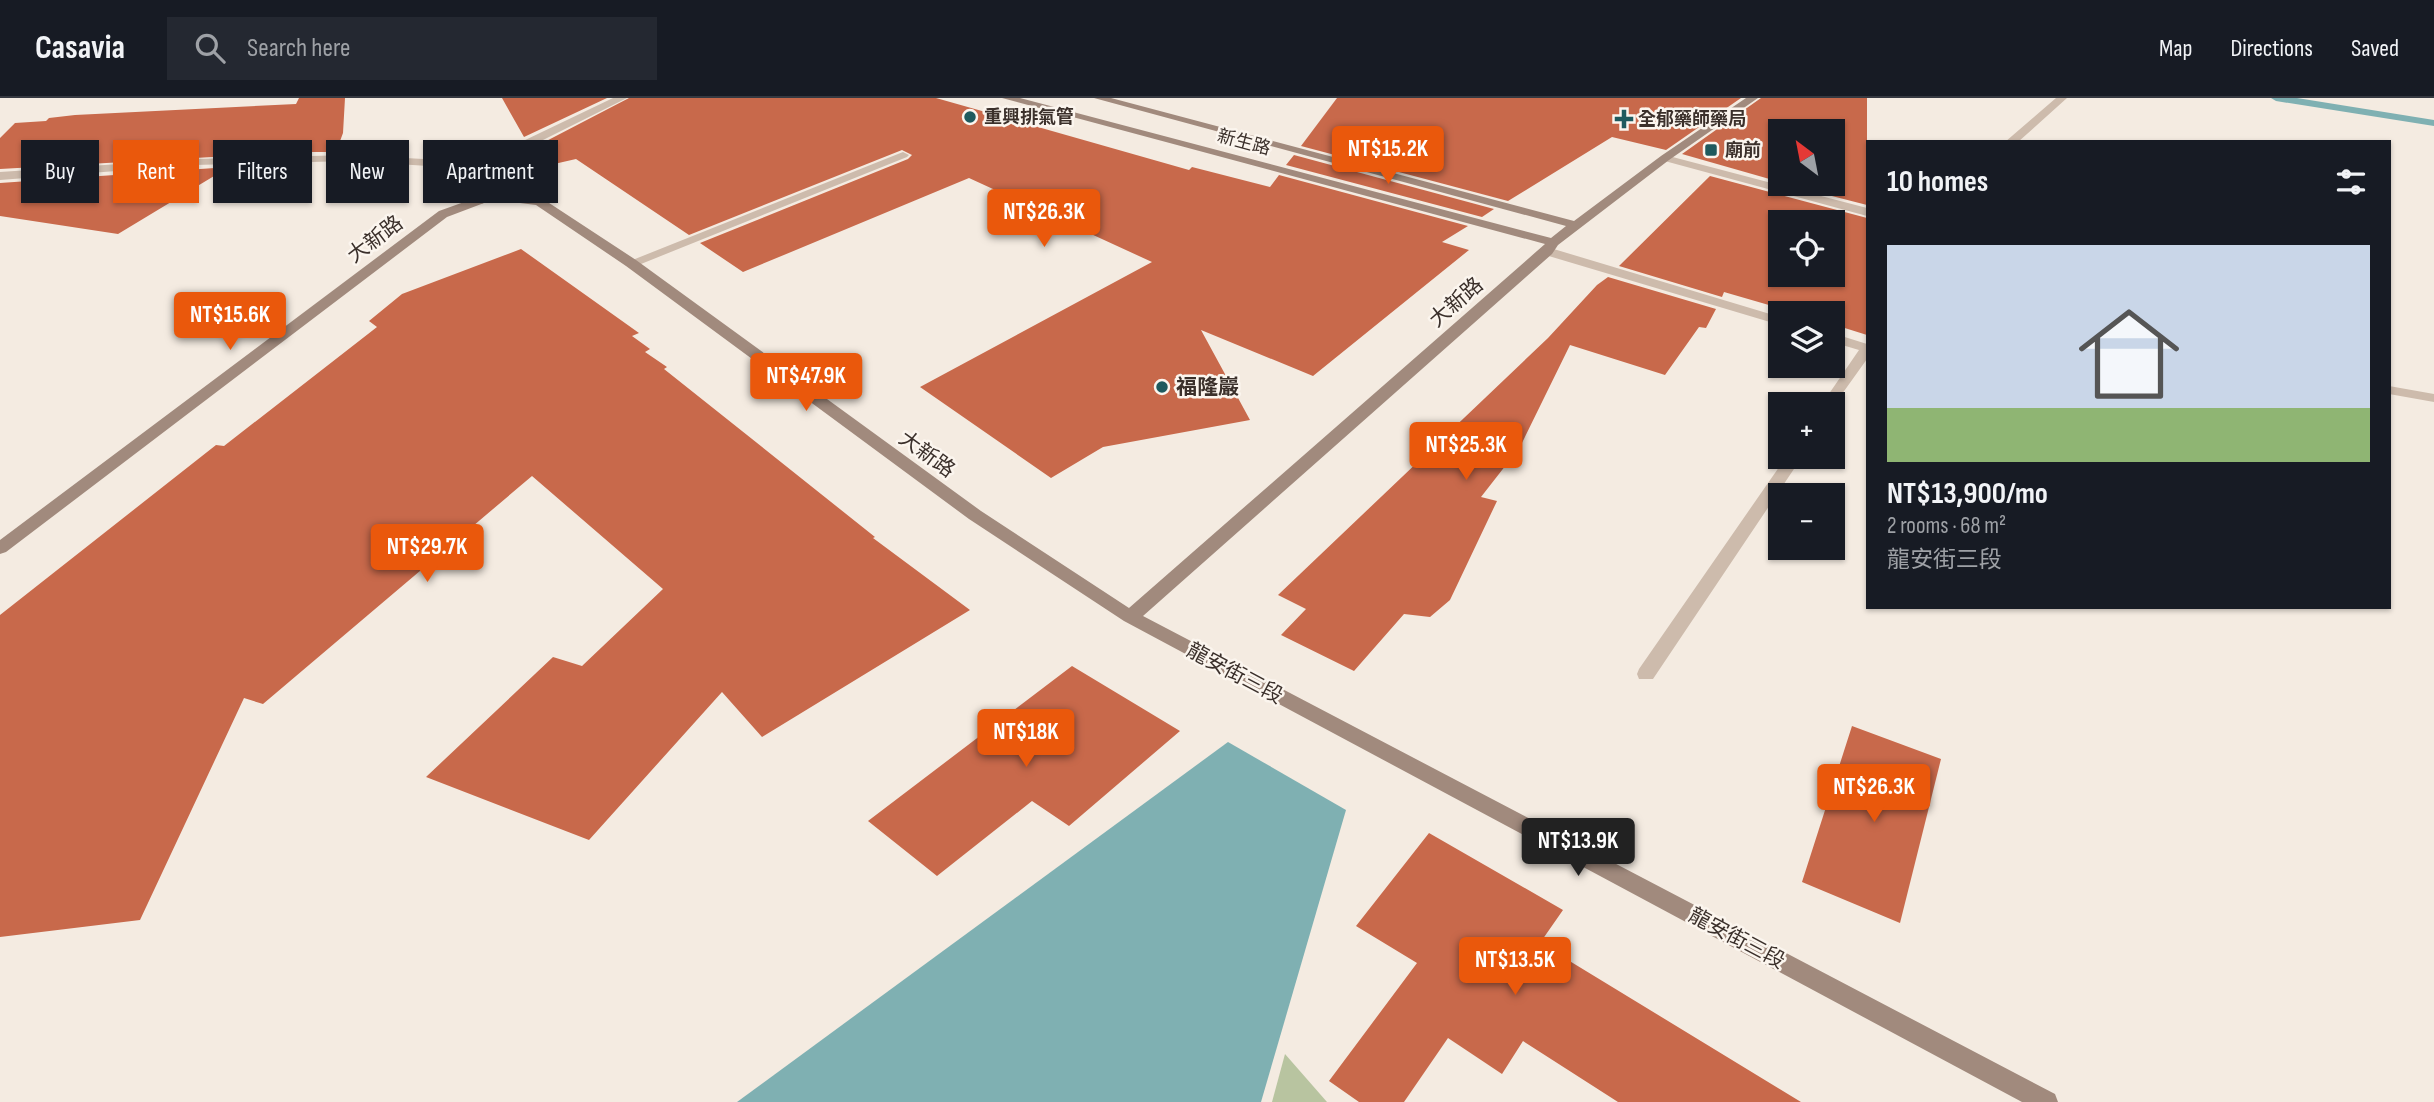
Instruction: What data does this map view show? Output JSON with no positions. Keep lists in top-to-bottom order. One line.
{"streets":{"street":["新生路","大新路","龍安街三段"]},"crossings":[["新生路","大新路"],["大新路","龍安街三段"]],"places":{"other":["重興排氣管","福隆巖"],"health":["全郁藥師藥局"],"transit":["廟前"]},"north":"top left","page":{"header":"Casavia","search":"Search here","nav":["Map","Directions","Saved"],"map_buttons":["+","−"],"price":["NT$15.2K","NT$26.3K","NT$15.6K","NT$47.9K","NT$25.3K","NT$29.7K","NT$18K","NT$26.3K","NT$13.9K","NT$13.5K"],"chip":["Buy","Rent","Filters","New","Apartment"],"heading":"10 homes","list":[{"name":"NT$13,900/mo","note":"2 rooms · 68 m² · 龍安街三段"}]}}
